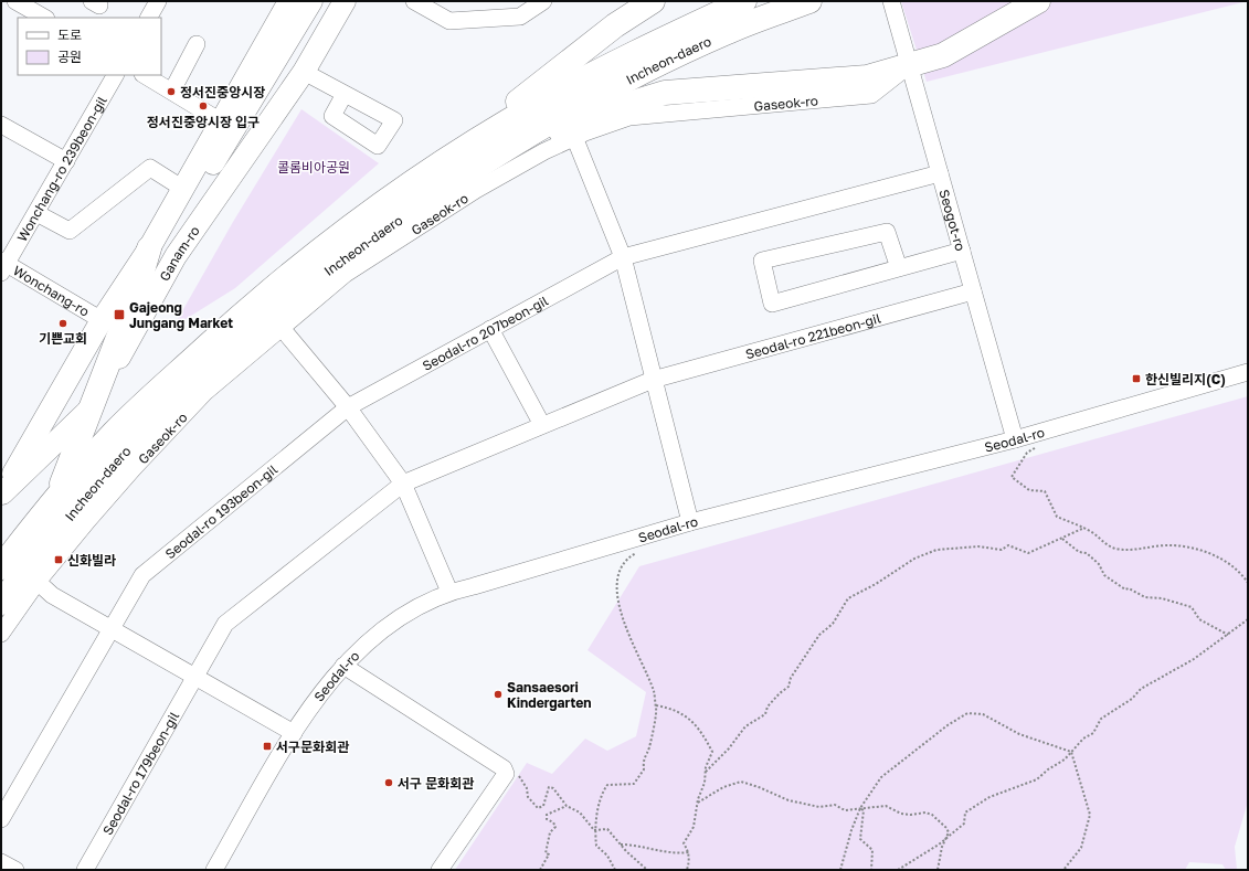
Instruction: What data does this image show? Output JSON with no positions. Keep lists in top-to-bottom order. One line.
{"streets":{"highway":["Incheon-daero"],"main road":["Ganam-ro"],"street":["Gaseok-ro","Wonchang-ro 239beon-gil","Seogot-ro","Wonchang-ro","Seodal-ro 207beon-gil","Seodal-ro 221beon-gil","Seodal-ro","Seodal-ro 193beon-gil","Seodal-ro 179beon-gil"]},"crossings":[["Gaseok-ro","Seogot-ro"],["Wonchang-ro 239beon-gil","Wonchang-ro"],["Seogot-ro","Seodal-ro 221beon-gil"],["Seogot-ro","Seodal-ro"],["Ganam-ro","Wonchang-ro"],["Seodal-ro 207beon-gil","Seodal-ro 193beon-gil"]],"parks":["콜롬비아공원"],"places":{"other":["정서진중앙시장","정서진중앙시장 입구","기쁜교회","Sansaesori Kindergarten","서구 문화회관"],"transit":["Gajeong Jungang Market","한신빌리지(C)","신화빌라","서구문화회관"]},"legend":["도로","공원"]}
